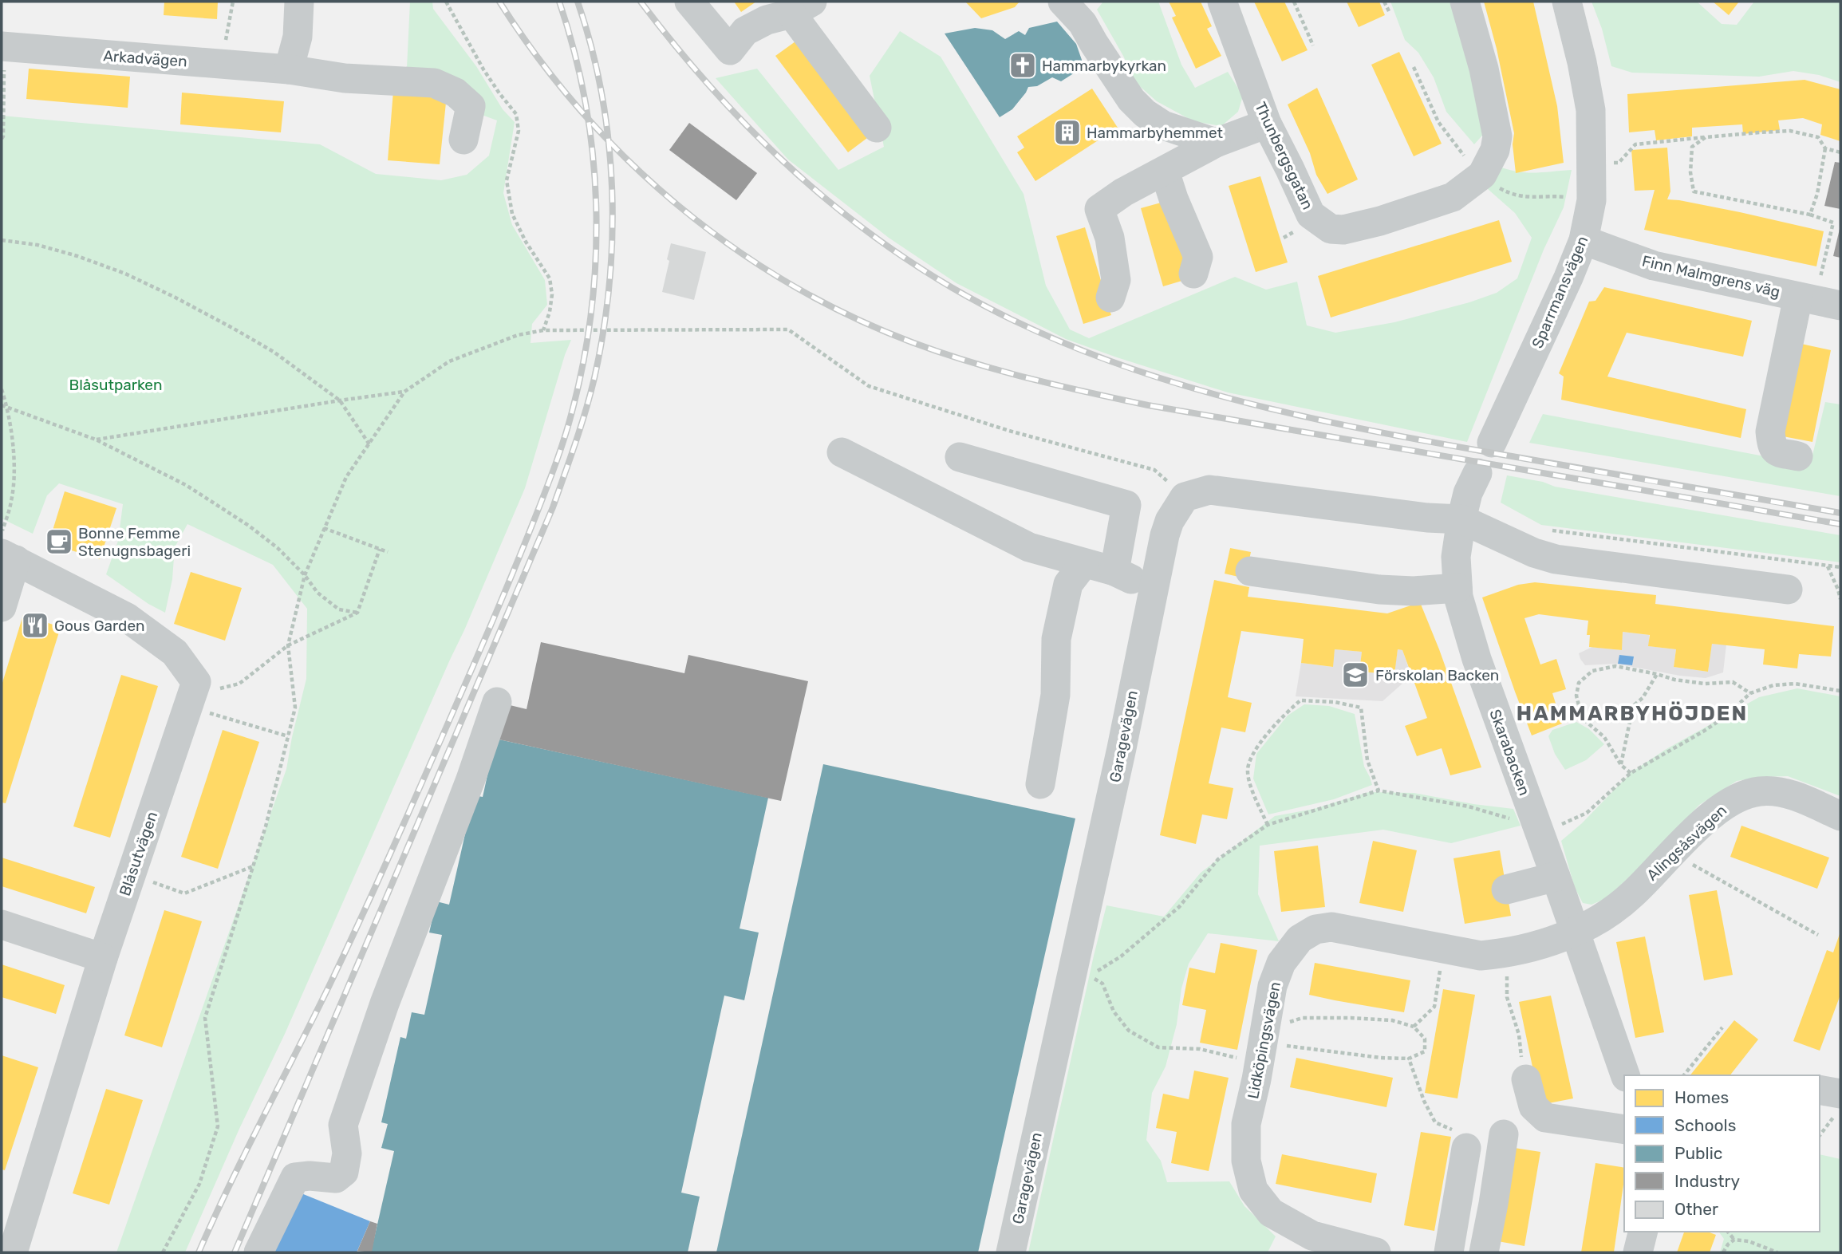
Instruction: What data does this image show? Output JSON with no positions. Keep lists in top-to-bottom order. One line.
{"streets":{"street":["Arkadvägen","Thunbergsgatan","Finn Malmgrens väg","Sparrmansvägen","Garagevägen","Skarabacken","Alingsåsvägen","Blåsutvägen","Lidköpingsvägen"]},"crossings":[["Finn Malmgrens väg","Sparrmansvägen"],["Garagevägen","Skarabacken"],["Skarabacken","Alingsåsvägen"],["Skarabacken","Lidköpingsvägen"],["Alingsåsvägen","Lidköpingsvägen"]],"districts":["HAMMARBYHÖJDEN"],"parks":["Blåsutparken"],"places":{"church":["Hammarbykyrkan"],"building":["Hammarbyhemmet"],"cafe":["Bonne Femme Stenugnsbageri"],"restaurant":["Gous Garden"],"school or university":["Förskolan Backen"]},"legend":["Homes","Schools","Public","Industry","Other"]}
